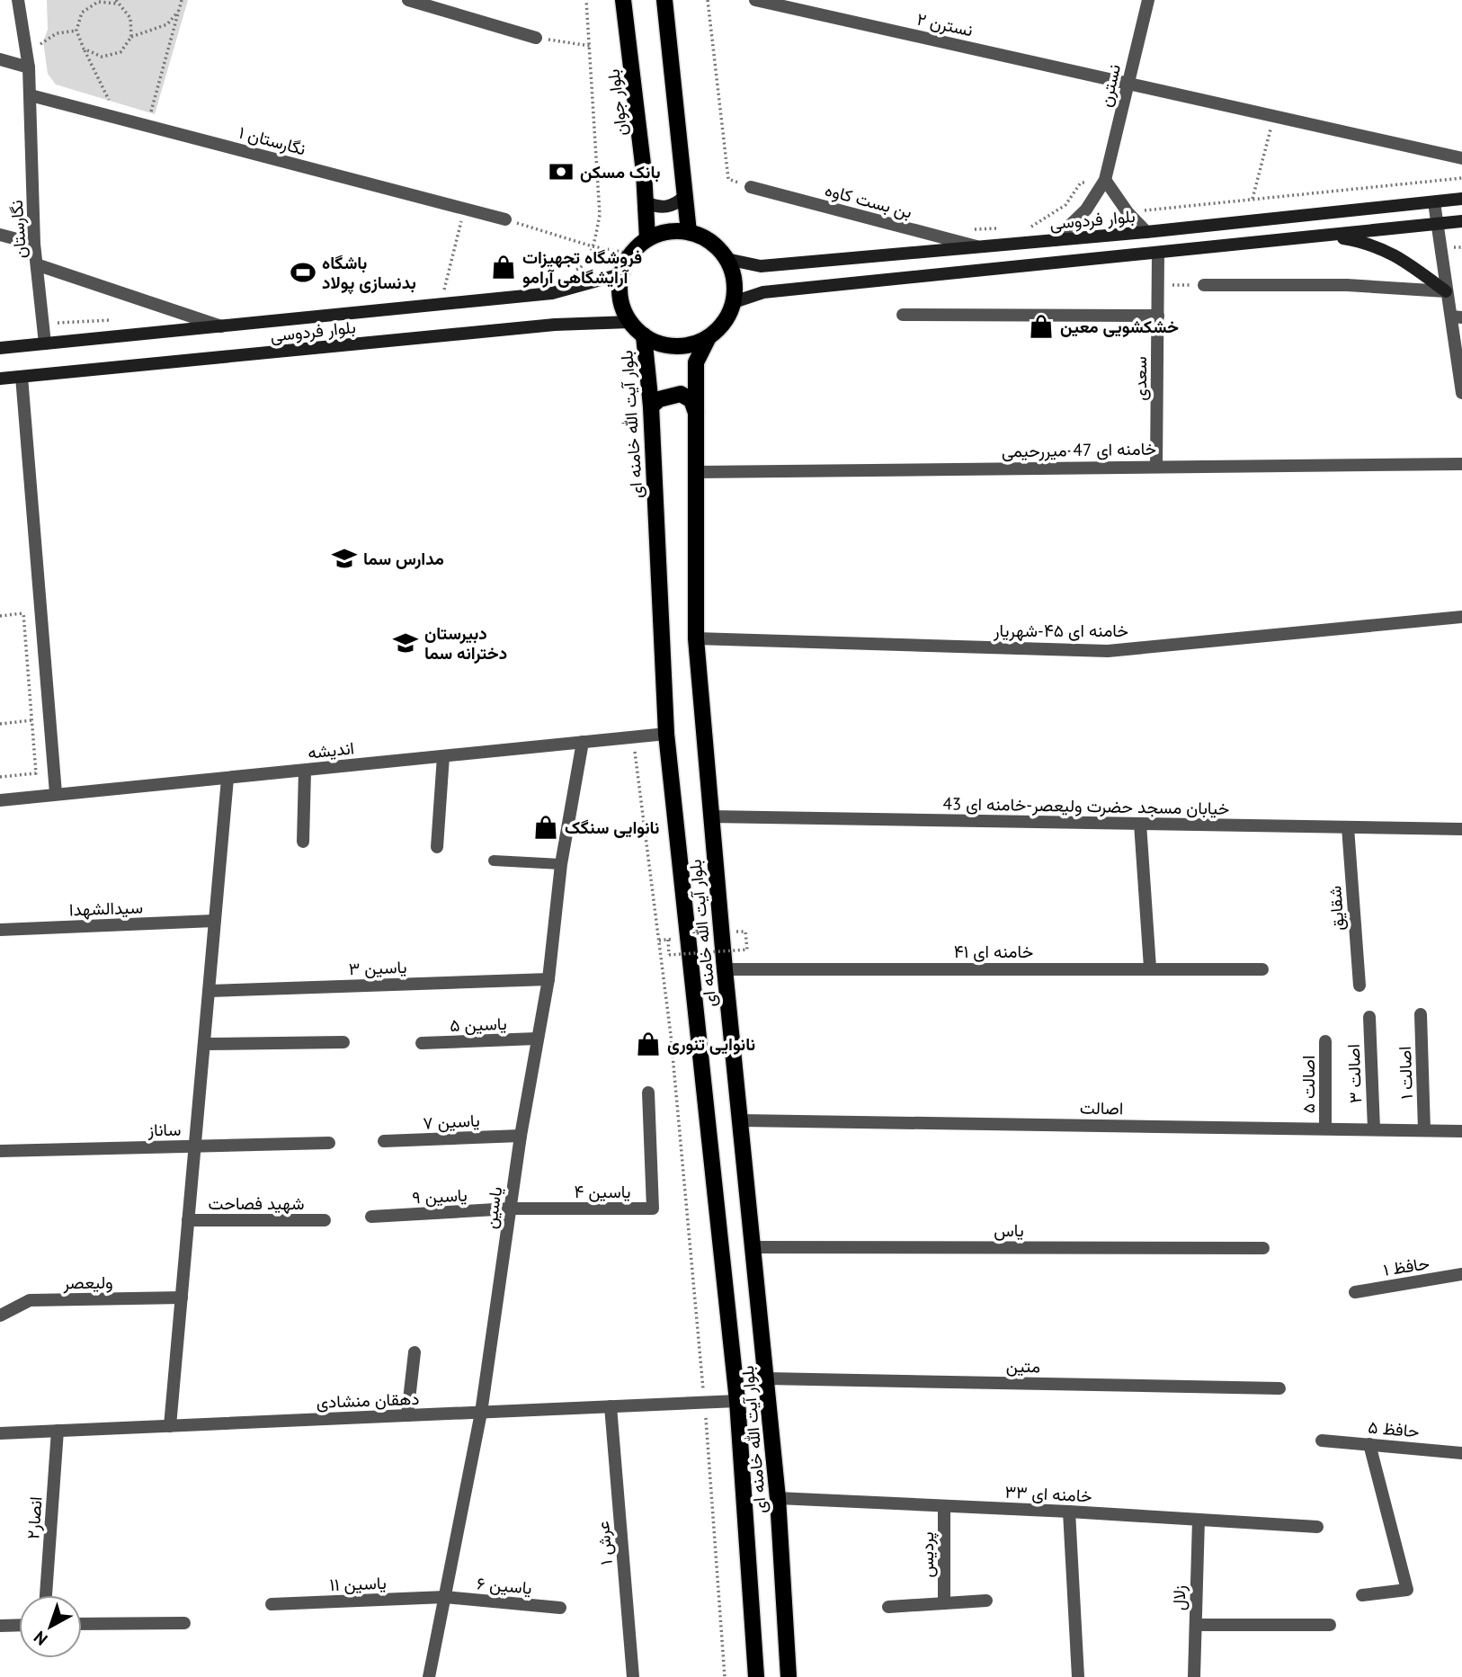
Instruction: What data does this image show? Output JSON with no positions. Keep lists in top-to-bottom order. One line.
{"streets":{"main road":["بلوار جوان","بلوار فردوسی","بلوار آیت الله خامنه ای"],"street":["نسترن ۲","نسترن","نگارستان ۱","بن بست کاوه","نگارستان","سعدی","خامنه ای 47-میررحیمی","خامنه ای ۴۵-شهریار","اندیشه","خیابان مسجد حضرت ولیعصر-خامنه ای 43","سیدالشهدا","شقایق","خامنه ای ۴۱","یاسین ۳","یاسین ۵","اصالت ۱","اصالت ۳","اصالت ۵","اصالت","یاسین ۷","ساناز","یاسین ۴","یاسین ۹","شهید فصاحت","یاسین","یاس","حافظ ۱","ولیعصر","متین","دهقان منشادی","حافظ ۵","خامنه ای ۳۳","انصار۲","عرش ۱","پردیس","یاسین ۱۱","یاسین ۶","زلال"]},"crossings":[["نسترن ۲","نسترن"],["نسترن","بلوار فردوسی"],["بلوار جوان","بلوار فردوسی"],["بلوار جوان","بلوار آیت الله خامنه ای"],["نگارستان ۱","نگارستان"],["بن بست کاوه","بلوار فردوسی"],["بلوار فردوسی","نگارستان"],["بلوار فردوسی","بلوار آیت الله خامنه ای"],["سعدی","خامنه ای 47-میررحیمی"],["بلوار آیت الله خامنه ای","خامنه ای 47-میررحیمی"],["بلوار آیت الله خامنه ای","خامنه ای ۴۵-شهریار"],["بلوار آیت الله خامنه ای","اندیشه"],["بلوار آیت الله خامنه ای","خیابان مسجد حضرت ولیعصر-خامنه ای 43"],["بلوار آیت الله خامنه ای","خامنه ای ۴۱"],["بلوار آیت الله خامنه ای","اصالت"],["بلوار آیت الله خامنه ای","یاس"],["بلوار آیت الله خامنه ای","متین"],["بلوار آیت الله خامنه ای","دهقان منشادی"],["بلوار آیت الله خامنه ای","خامنه ای ۳۳"],["اندیشه","یاسین"],["خیابان مسجد حضرت ولیعصر-خامنه ای 43","شقایق"],["یاسین ۳","یاسین"],["یاسین ۵","یاسین"],["اصالت ۱","اصالت"],["اصالت ۳","اصالت"],["اصالت ۵","اصالت"],["یاسین ۷","یاسین"],["یاسین ۴","یاسین ۹"],["یاسین ۴","یاسین"],["یاسین ۹","یاسین"],["یاسین","دهقان منشادی"],["یاسین","یاسین ۱۱"],["یاسین","یاسین ۶"],["دهقان منشادی","انصار۲"],["دهقان منشادی","عرش ۱"],["خامنه ای ۳۳","پردیس"],["خامنه ای ۳۳","زلال"],["یاسین ۱۱","یاسین ۶"]],"places":{"bank":["بانک مسکن"],"shop":["فروشگاه تجهیزات آرایشگاهی آرامو","خشکشویی معین","نانوایی سنگک","نانوایی تنوری"],"sports":["باشگاه بدنسازی پولاد"],"school or university":["مدارس سما","دبیرستان دخترانه سما"]},"north":"bottom left"}
